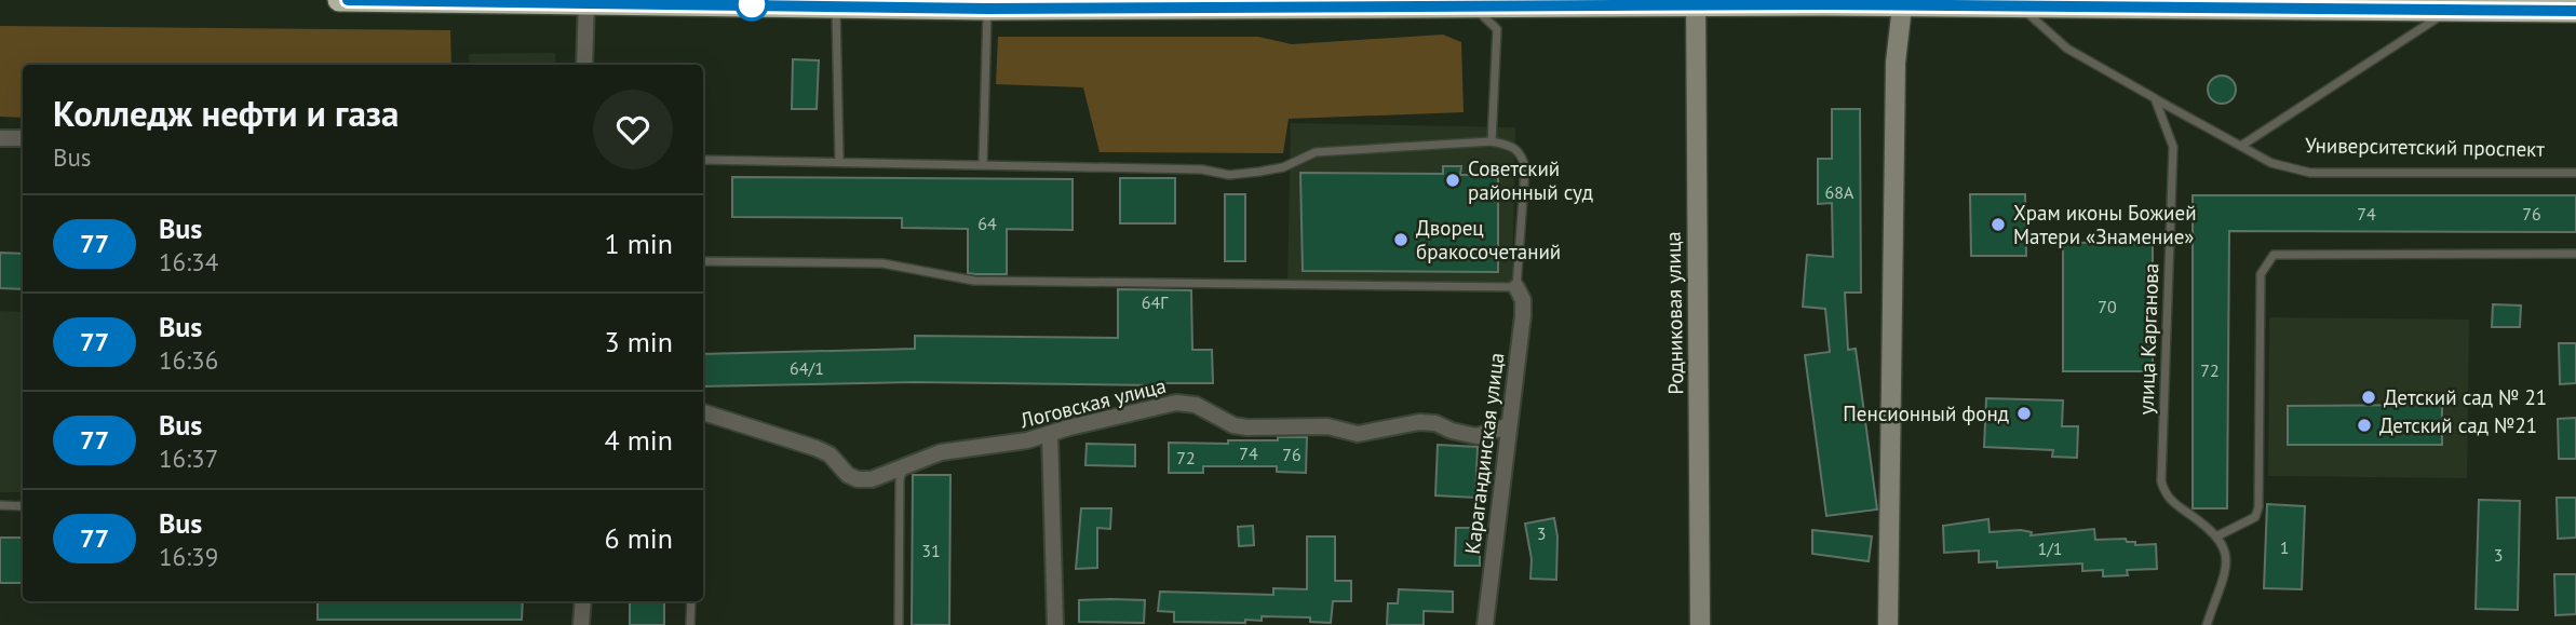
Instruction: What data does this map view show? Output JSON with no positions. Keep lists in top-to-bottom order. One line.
{"streets":{"main road":["Родниковая улица"],"street":["Логовская улица","Карагандинская улица"],"lane":["Университетский проспект","улица Карганова"]},"crossings":[["Университетский проспект","улица Карганова"],["Логовская улица","Карагандинская улица"]],"places":["Советский районный суд","Храм иконы Божией Матери «Знамение»","Дворец бракосочетаний","Детский сад № 21","Пенсионный фонд","Детский сад №21"],"lines":["bus line 77"],"house_numbers":["68А","74","76","64","64Г","70","64/1","72","74","76","72","3","1","1/1","31","3"],"page":{"heading":["Колледж нефти и газа","Bus"],"list":[{"mark":"77","name":"Bus","note":"16:34","value":"1 min"},{"mark":"77","name":"Bus","note":"16:36","value":"3 min"},{"mark":"77","name":"Bus","note":"16:37","value":"4 min"},{"mark":"77","name":"Bus","note":"16:39","value":"6 min"}]}}
